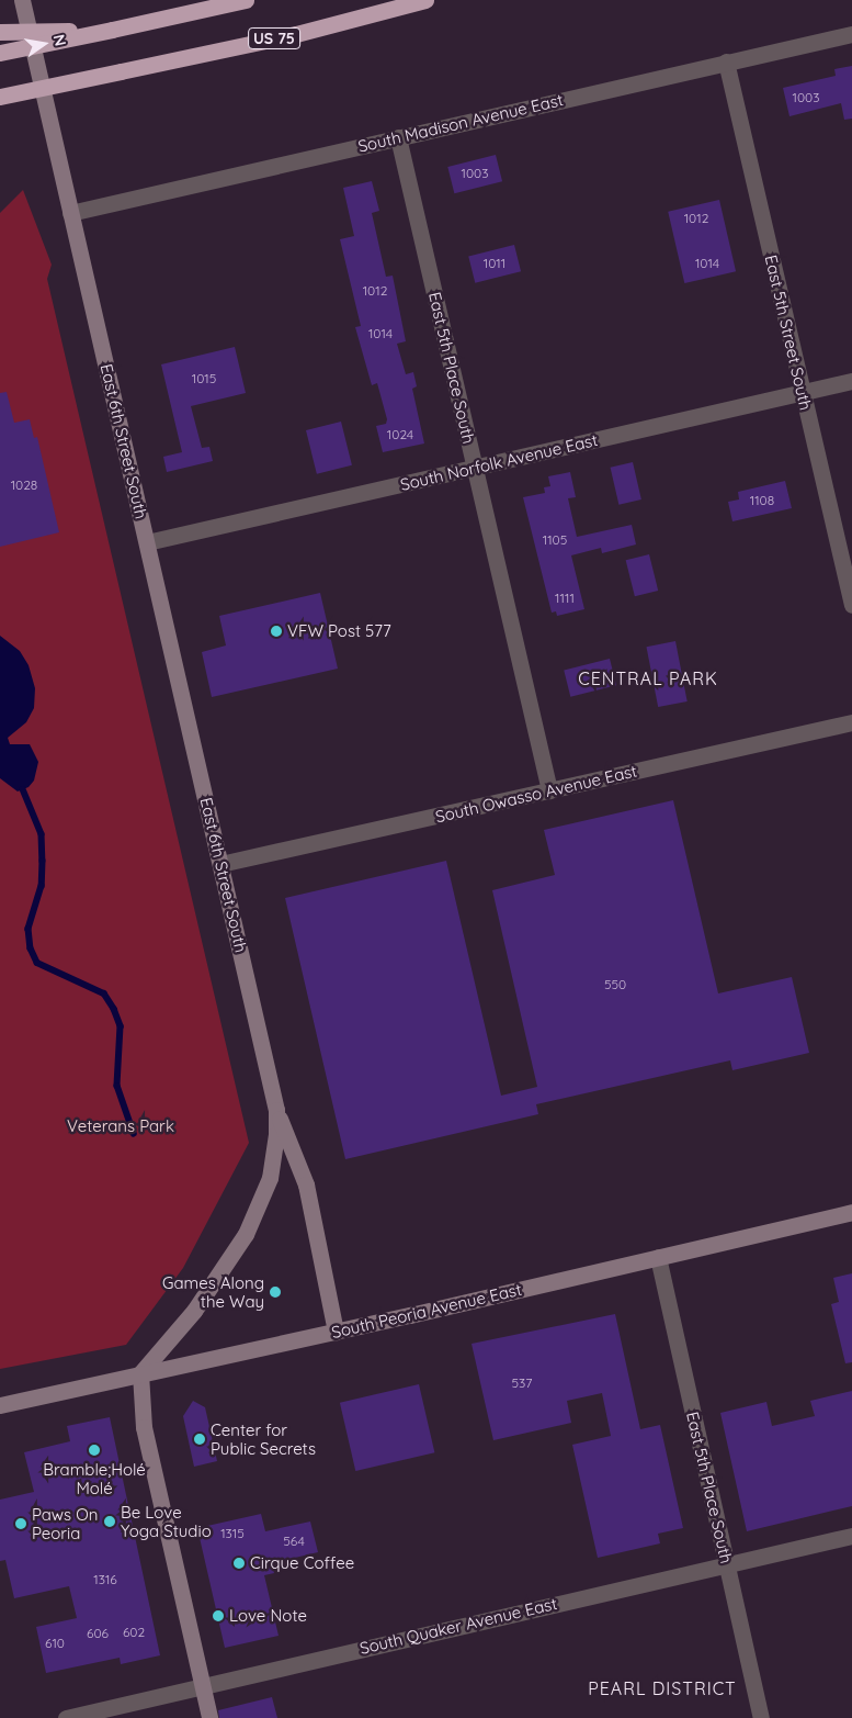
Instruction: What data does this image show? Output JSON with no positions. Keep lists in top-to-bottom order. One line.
{"streets":{"highway":["US 75"],"street":["South Madison Avenue East","East 5th Street South","East 5th Place South","East 6th Street South","South Norfolk Avenue East","South Owasso Avenue East","South Peoria Avenue East","South Quaker Avenue East"]},"crossings":[["South Madison Avenue East","East 5th Street South"],["South Madison Avenue East","East 5th Place South"],["South Madison Avenue East","East 6th Street South"],["East 5th Street South","South Norfolk Avenue East"],["East 5th Place South","South Norfolk Avenue East"],["East 5th Place South","South Owasso Avenue East"],["East 5th Place South","South Peoria Avenue East"],["East 5th Place South","South Quaker Avenue East"],["East 6th Street South","South Norfolk Avenue East"],["East 6th Street South","South Owasso Avenue East"],["East 6th Street South","South Peoria Avenue East"]],"districts":["CENTRAL PARK","PEARL DISTRICT"],"parks":["Veterans Park"],"places":["VFW Post 577","Games Along the Way","Center for Public Secrets","Bramble;Holé Molé","Be Love Yoga Studio","Paws On Peoria","Cirque Coffee","Love Note"],"house_numbers":["1003","1003","1012","1011","1014","1012","1014","1015","1024","1028","1108","1105","1111","550","537","1315","564","1316","602","606","610"],"north":"right"}
